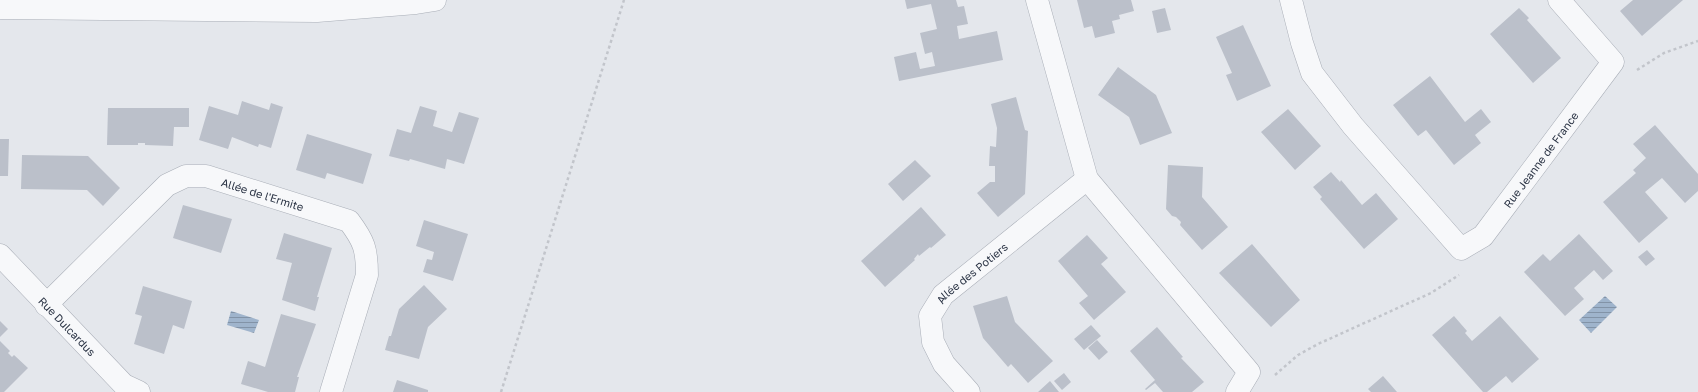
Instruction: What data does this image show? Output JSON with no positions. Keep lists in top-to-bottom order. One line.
{"streets":{"street":["Rue Jeanne de France","Allée de l'Ermite","Allée des Potiers","Rue Dulcardus"]},"crossings":[["Allée de l'Ermite","Rue Dulcardus"]]}
